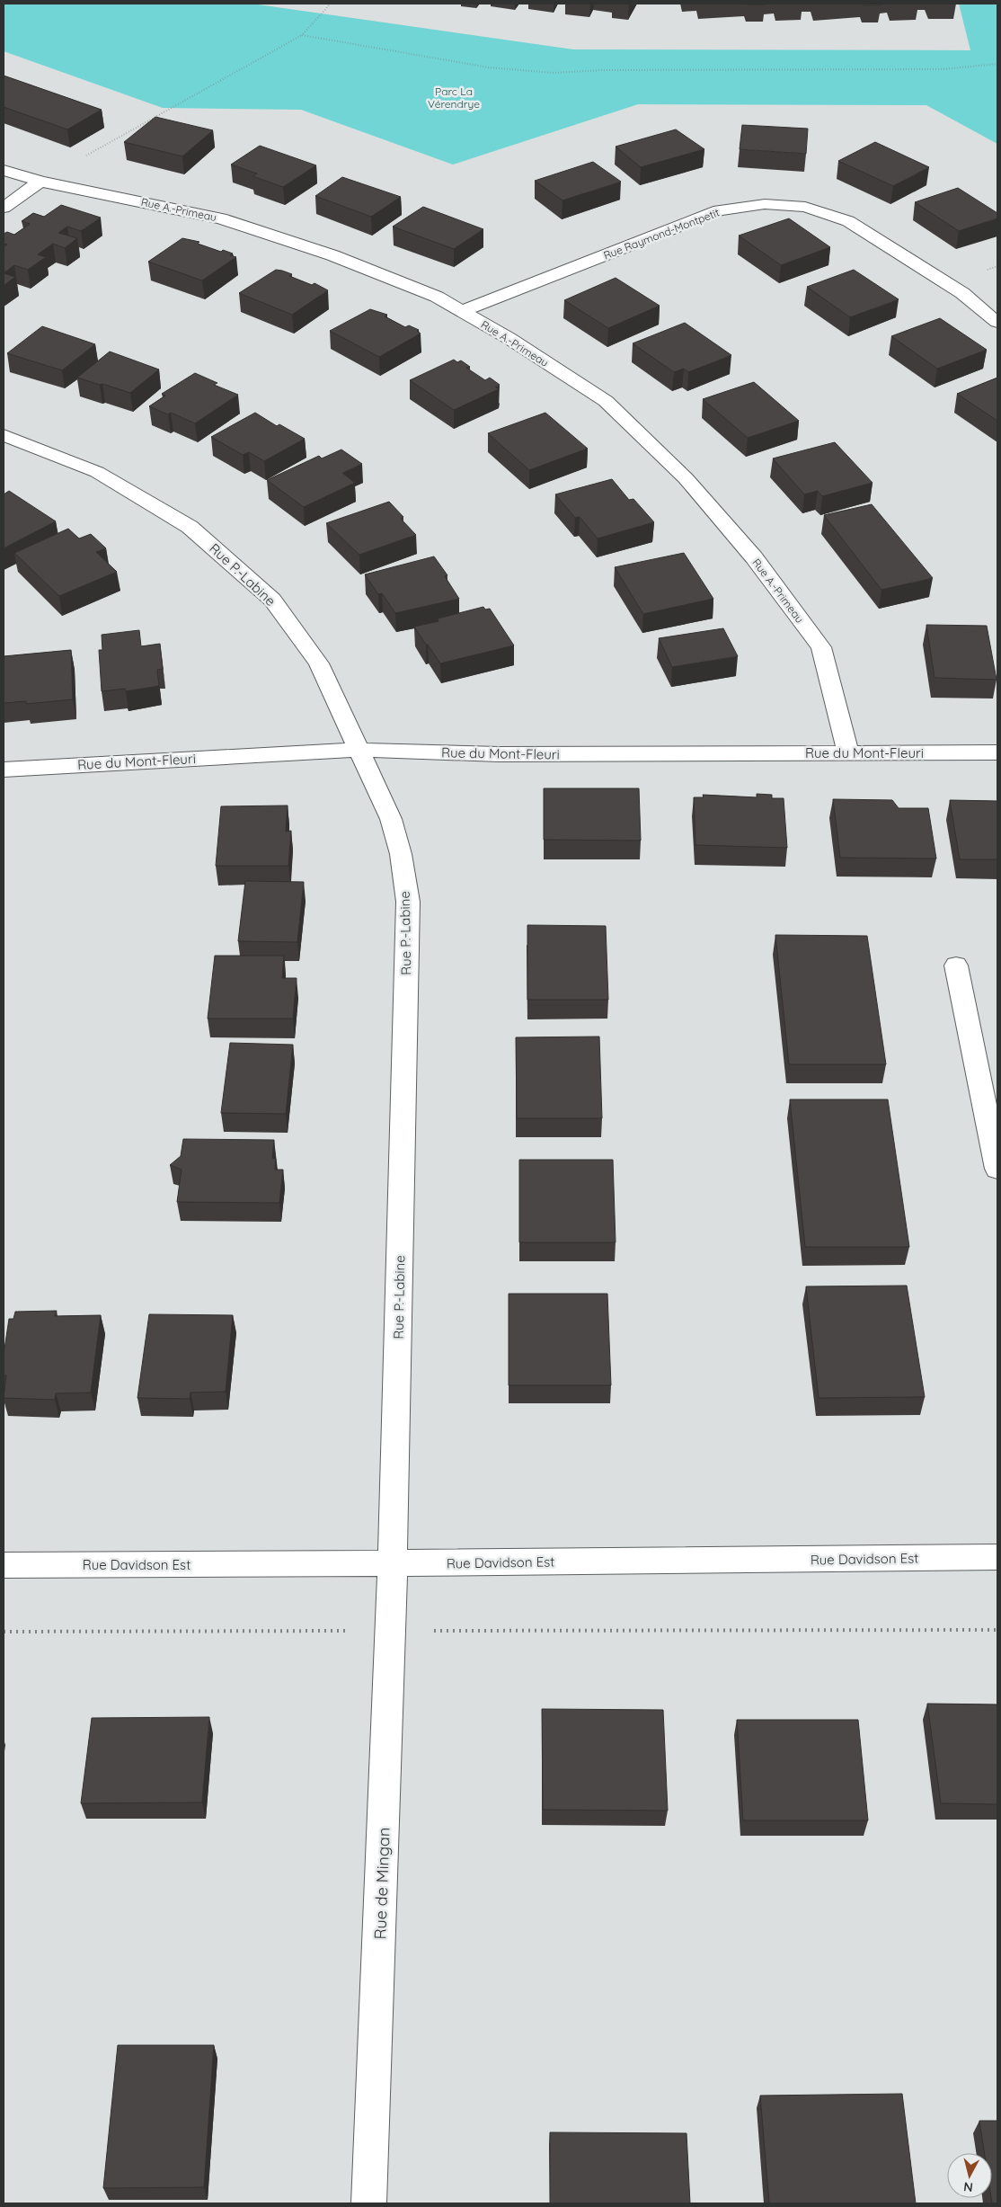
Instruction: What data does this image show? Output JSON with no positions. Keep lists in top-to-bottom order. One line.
{"streets":{"street":["Rue A.-Primeau","Rue Raymond-Montpetit","Rue P.-Labine","Rue du Mont-Fleuri","Rue Davidson Est","Rue de Mingan"]},"crossings":[["Rue A.-Primeau","Rue Raymond-Montpetit"],["Rue A.-Primeau","Rue du Mont-Fleuri"],["Rue P.-Labine","Rue du Mont-Fleuri"],["Rue P.-Labine","Rue Davidson Est"],["Rue P.-Labine","Rue de Mingan"],["Rue Davidson Est","Rue de Mingan"]],"parks":["Parc La Vérendrye"],"north":"bottom"}
